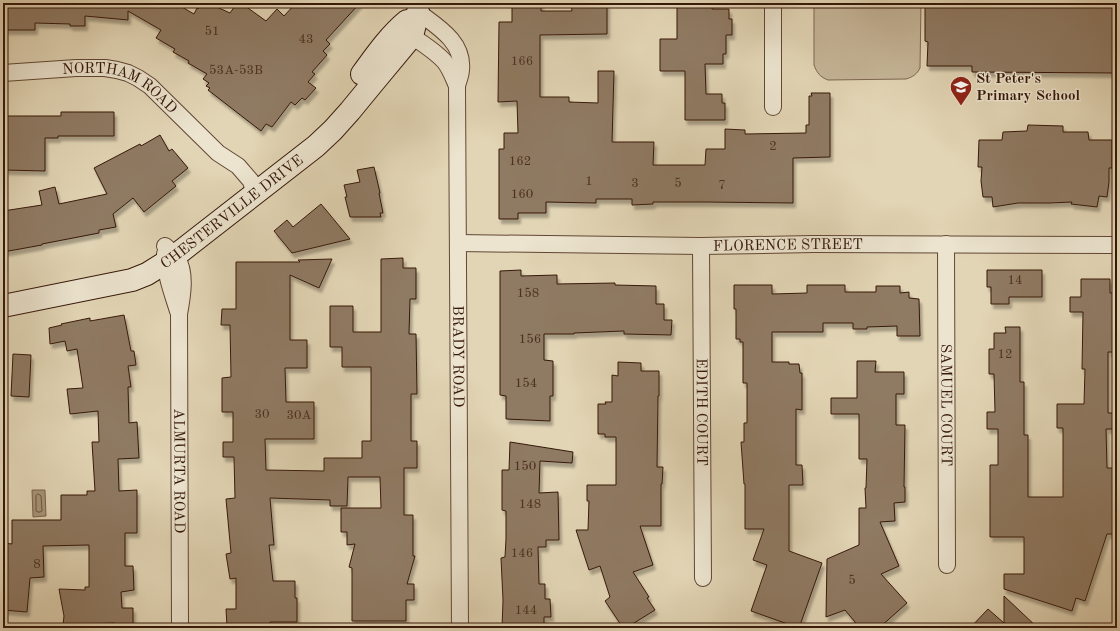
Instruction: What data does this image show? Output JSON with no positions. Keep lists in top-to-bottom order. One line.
{"streets":{"street":["NORTHAM ROAD","CHESTERVILLE DRIVE","FLORENCE STREET","BRADY ROAD","SAMUEL COURT","EDITH COURT","ALMURTA ROAD"]},"crossings":[["NORTHAM ROAD","CHESTERVILLE DRIVE"],["CHESTERVILLE DRIVE","BRADY ROAD"],["CHESTERVILLE DRIVE","ALMURTA ROAD"],["FLORENCE STREET","BRADY ROAD"],["FLORENCE STREET","SAMUEL COURT"],["FLORENCE STREET","EDITH COURT"]],"places":{"school or university":["St Peter's Primary School"]},"house_numbers":["51","43","166","53A-53B","2","162","1","3","5","7","160","14","158","156","12","154","30","30A","150","148","146","8","5","144"]}
